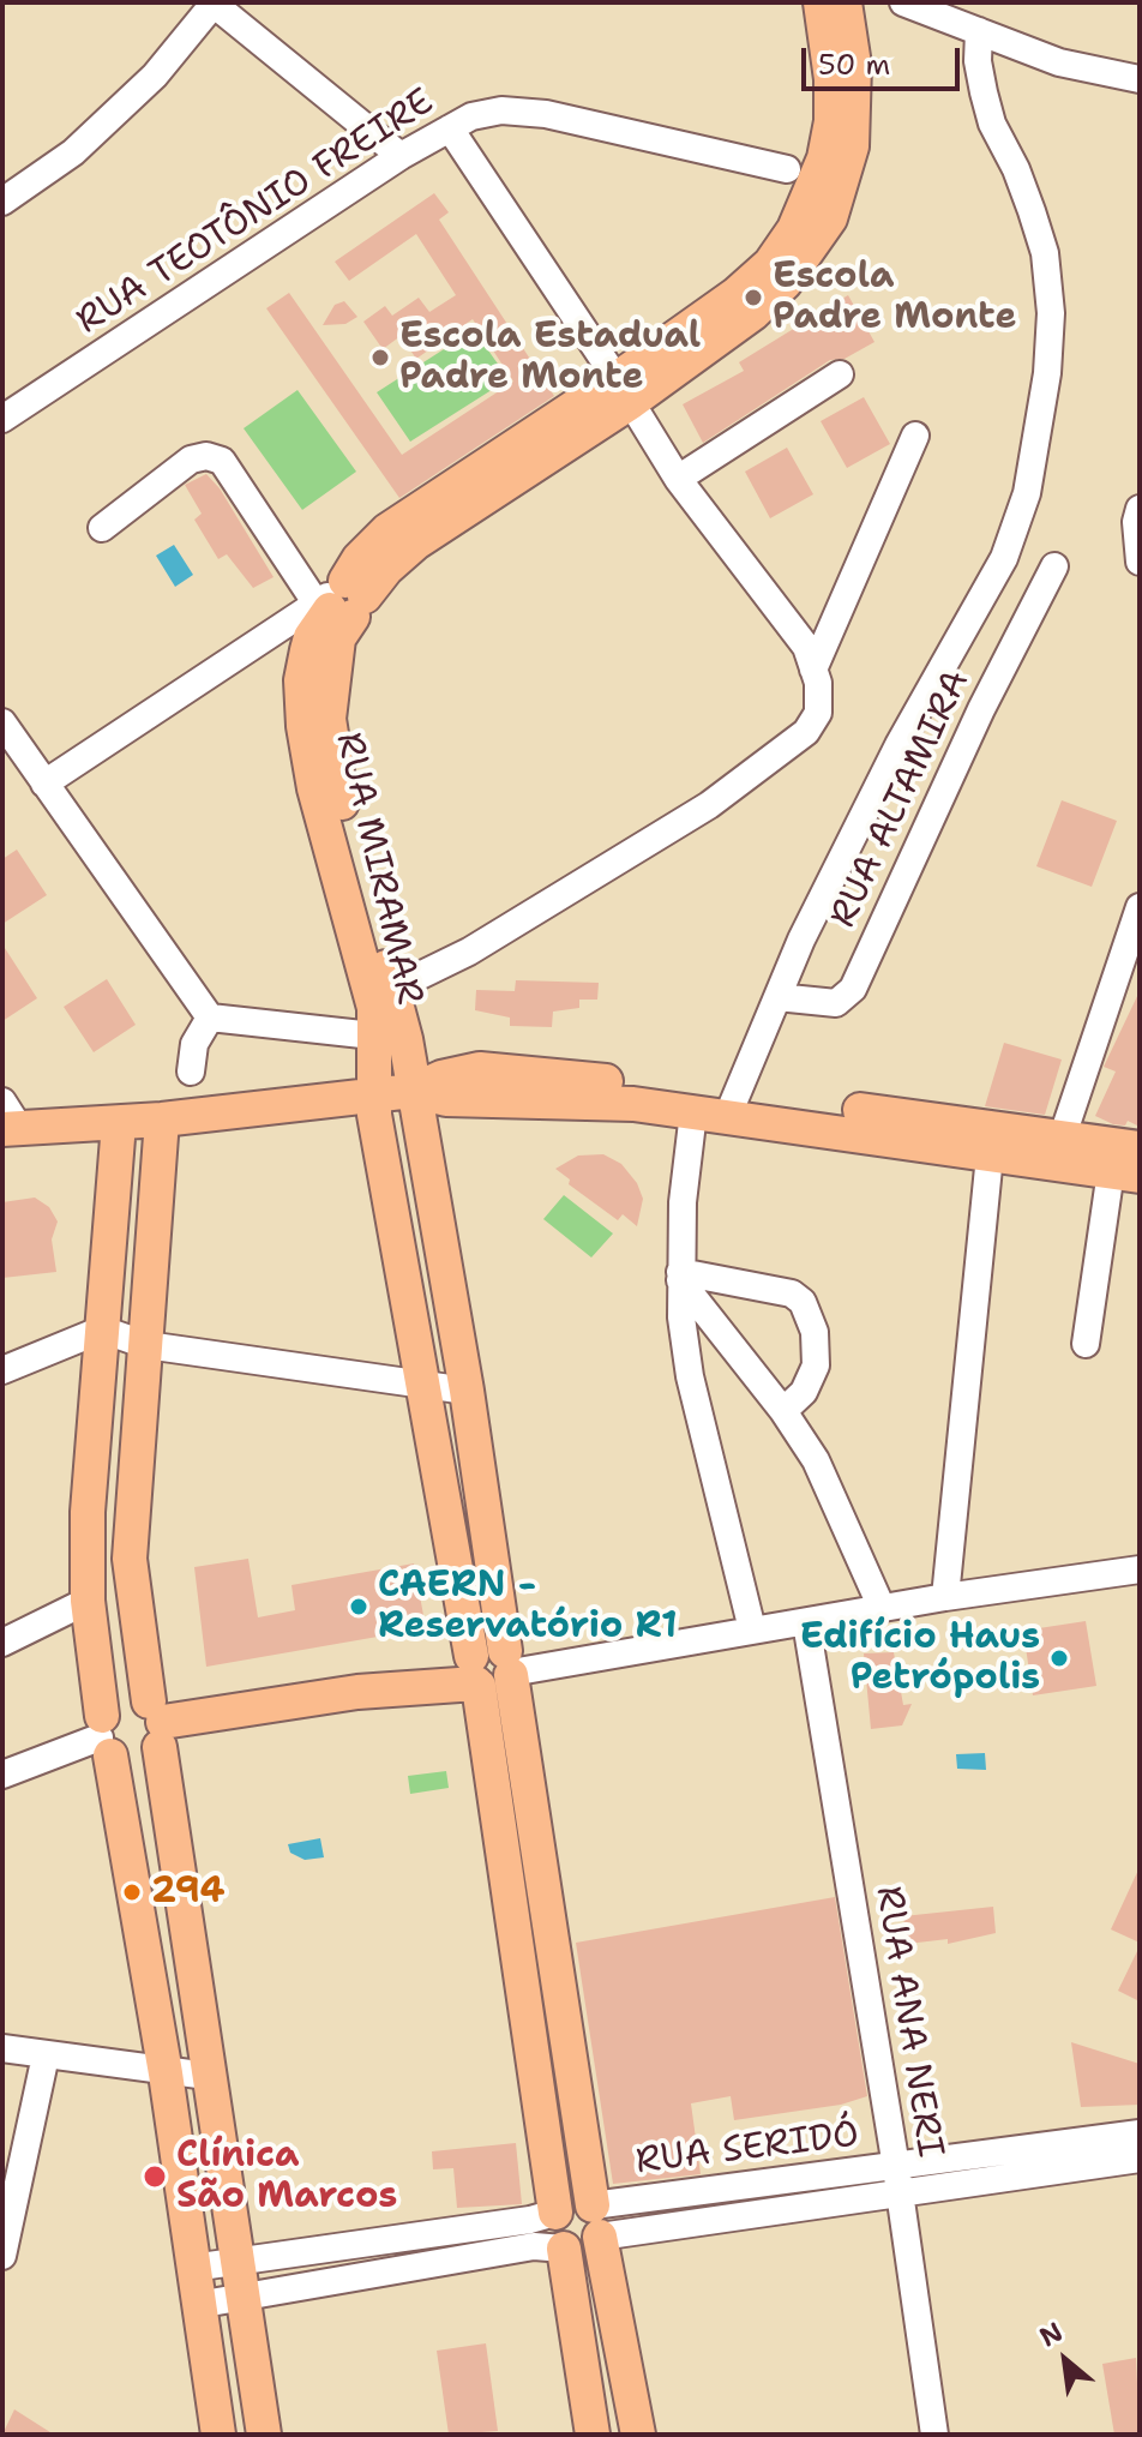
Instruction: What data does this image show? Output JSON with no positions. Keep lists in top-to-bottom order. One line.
{"streets":{"main road":["RUA MIRAMAR"],"street":["RUA TEOTÔNIO FREIRE","RUA ALTAMIRA","RUA ANA NERI","RUA SERIDÓ"]},"crossings":[["RUA MIRAMAR","RUA SERIDÓ"],["RUA ANA NERI","RUA SERIDÓ"]],"places":["Escola Padre Monte","Escola Estadual Padre Monte","CAERN - Reservatório R1","Edifício Haus Petrópolis","294","Clínica São Marcos"],"scale_bar":"50 m","north":"top left"}
